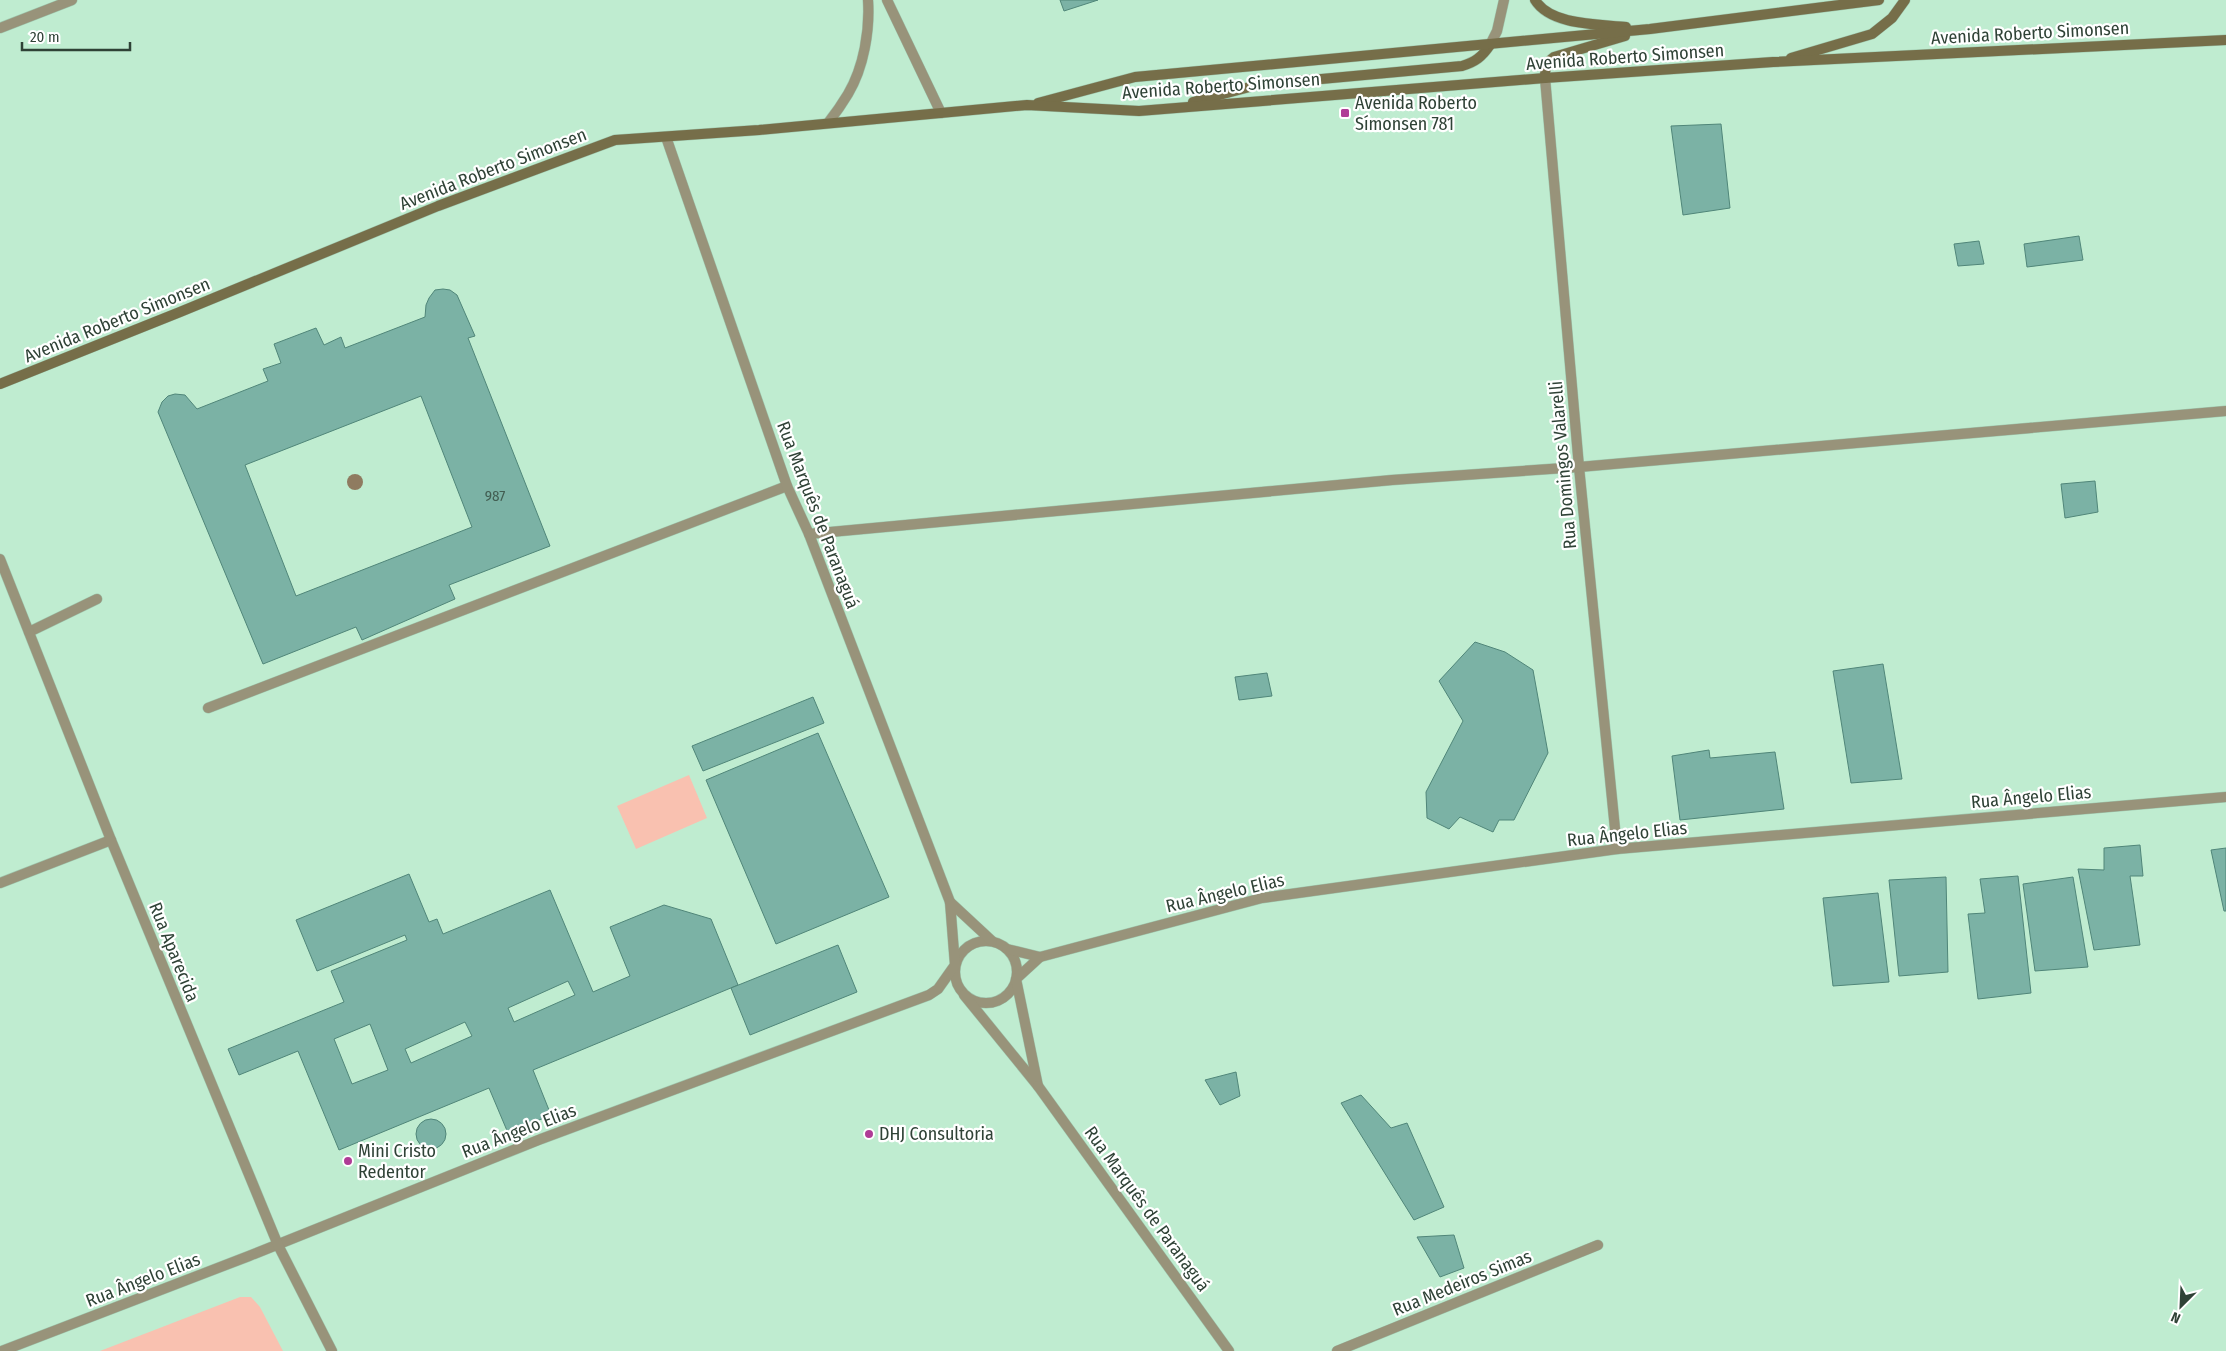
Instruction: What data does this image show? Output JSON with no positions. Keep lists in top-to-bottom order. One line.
{"streets":{"main road":["Avenida Roberto Simonsen"],"street":["Rua Domingos Valarelli","Rua Marquês de Paranaguá","Rua Ângelo Elias","Rua Aparecida","Rua Medeiros Simas"]},"crossings":[["Avenida Roberto Simonsen","Rua Domingos Valarelli"],["Avenida Roberto Simonsen","Rua Marquês de Paranaguá"],["Rua Domingos Valarelli","Rua Ângelo Elias"],["Rua Marquês de Paranaguá","Rua Ângelo Elias"],["Rua Ângelo Elias","Rua Aparecida"]],"places":{"transit":["Avenida Roberto Símonsen 781"],"other":["DHJ Consultoria","Mini Cristo Redentor"]},"house_numbers":["987"],"scale_bar":"20 m","north":"bottom left"}
